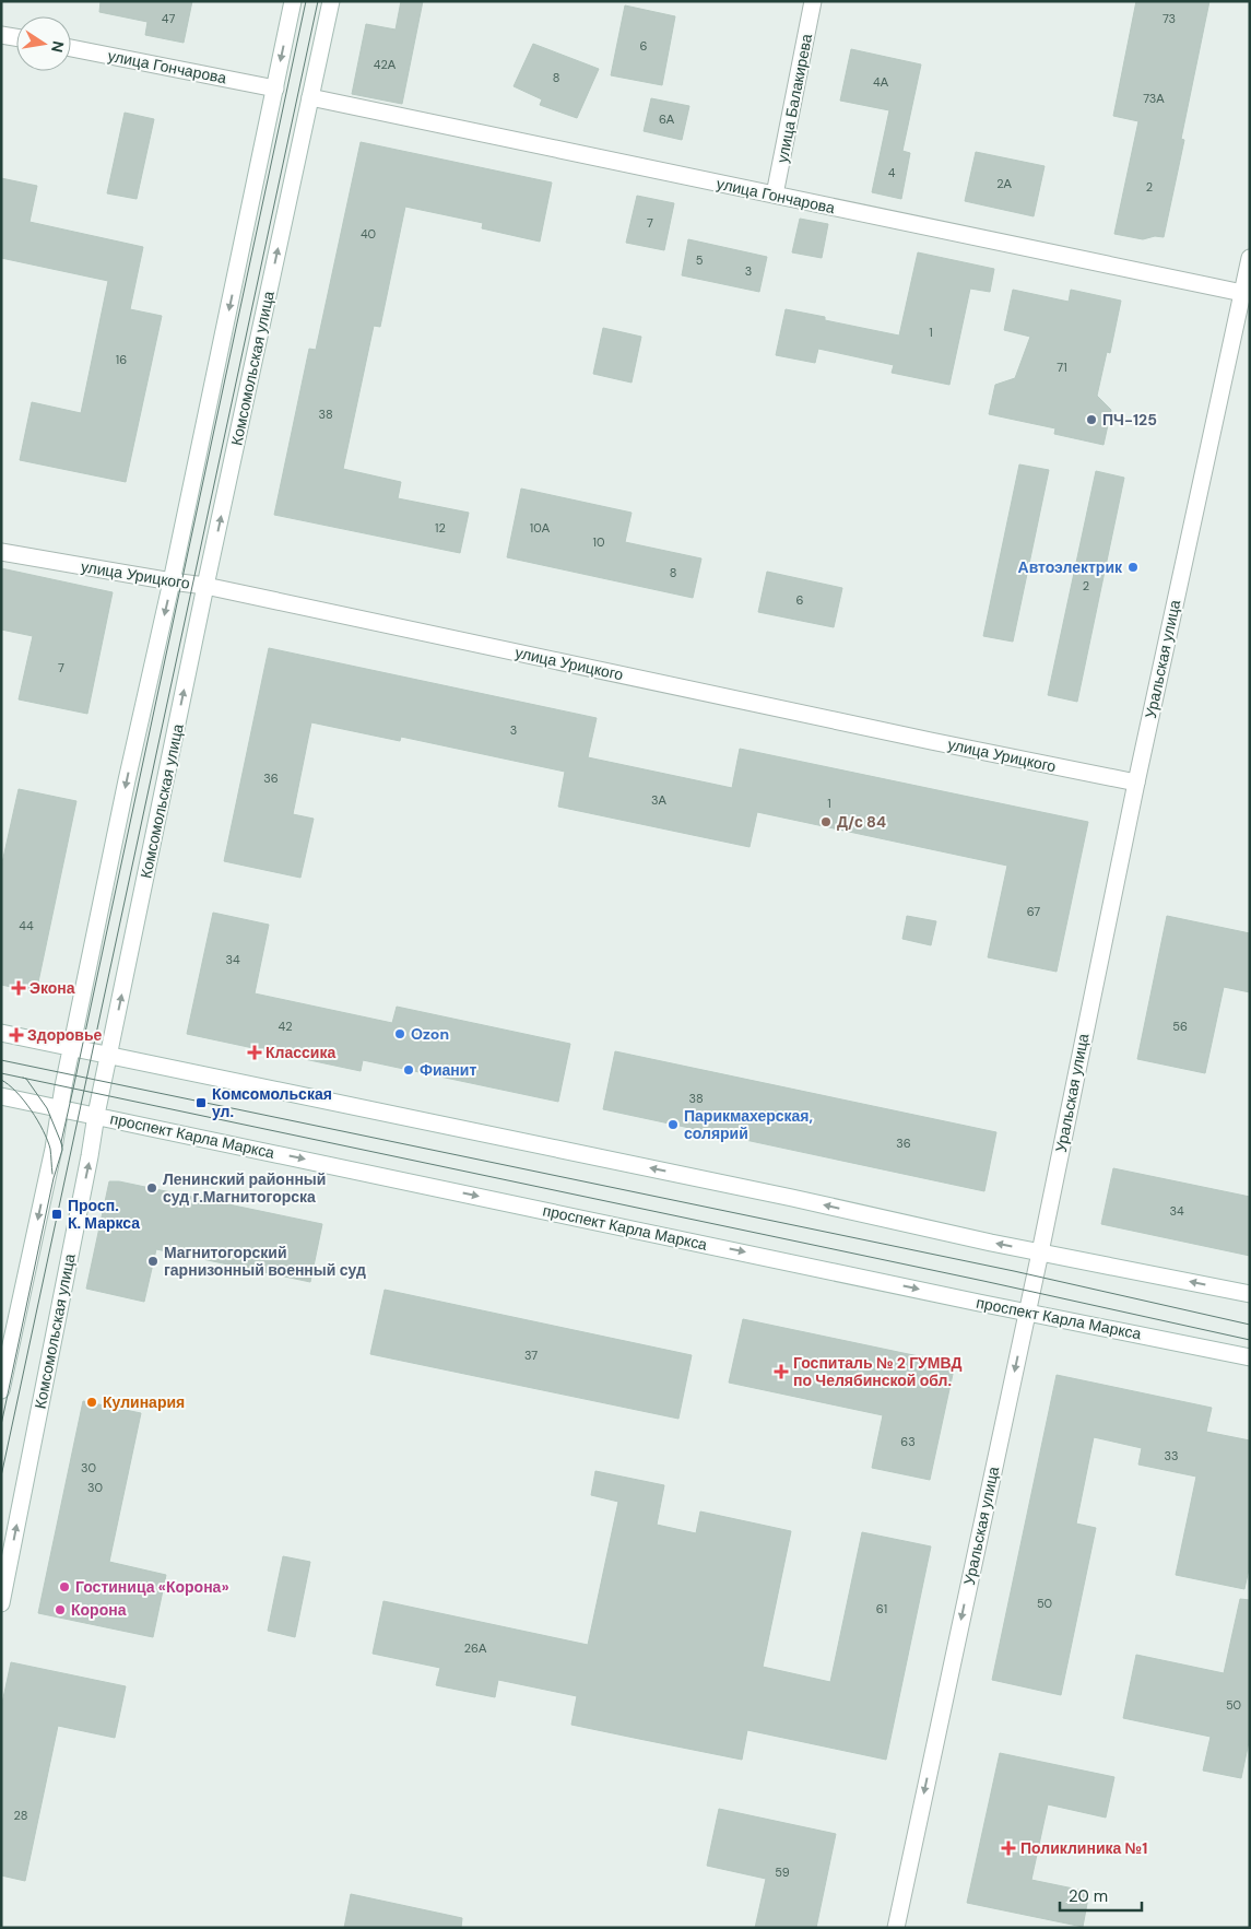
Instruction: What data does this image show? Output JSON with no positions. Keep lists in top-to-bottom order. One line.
{"streets":{"main road":["улица Гончарова","улица Балакирева","Комсомольская улица","улица Урицкого","Уральская улица","проспект Карла Маркса"]},"crossings":[["улица Гончарова","улица Балакирева"],["улица Гончарова","Комсомольская улица"],["улица Гончарова","Уральская улица"],["Комсомольская улица","улица Урицкого"],["Комсомольская улица","проспект Карла Маркса"],["улица Урицкого","Уральская улица"],["Уральская улица","проспект Карла Маркса"]],"one_way":["Уральская улица"],"places":{"other":["ПЧ-125","Автоэлектрик","Д/с 84","Ozon","Фианит","Парикмахерская, солярий","Ленинский районный суд г.Магнитогорска","Магнитогорский гарнизонный военный суд","Кулинария","Гостиница «Корона»","Корона"],"health":["Экона","Здоровье","Классика","Госпиталь № 2 ГУМВД по Челябинской обл.","Поликлиника №1"],"transit":["Комсомольская ул.","Просп. К. Маркса"]},"house_numbers":["47","73","6","42А","8","4А","73А","6А","4","2А","2","7","40","5","3","1","16","71","38","12","10А","10","8","2","6","7","3","36","3А","1","67","44","34","42","56","38","36","34","37","63","33","30","30","50","61","26А","50","28","59"],"scale_bar":"20 m","north":"right"}
